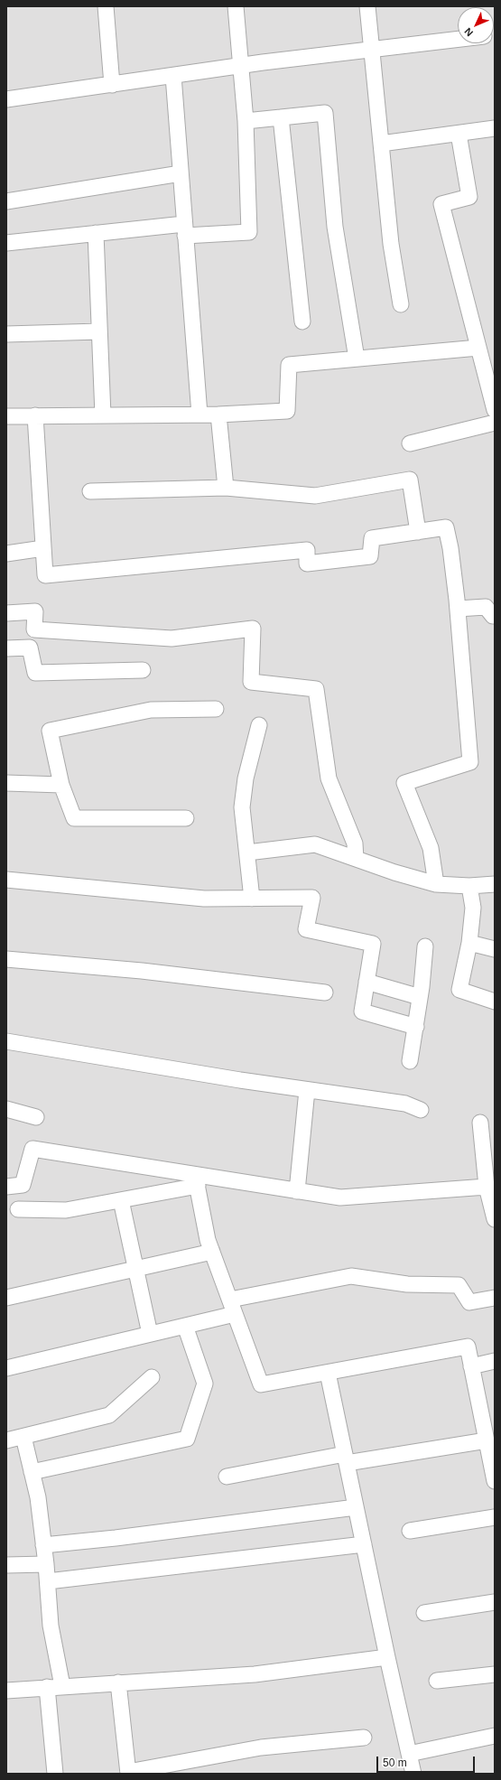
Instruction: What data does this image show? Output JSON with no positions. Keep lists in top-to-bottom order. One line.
{"scale_bar":"50 m","north":"bottom left"}
